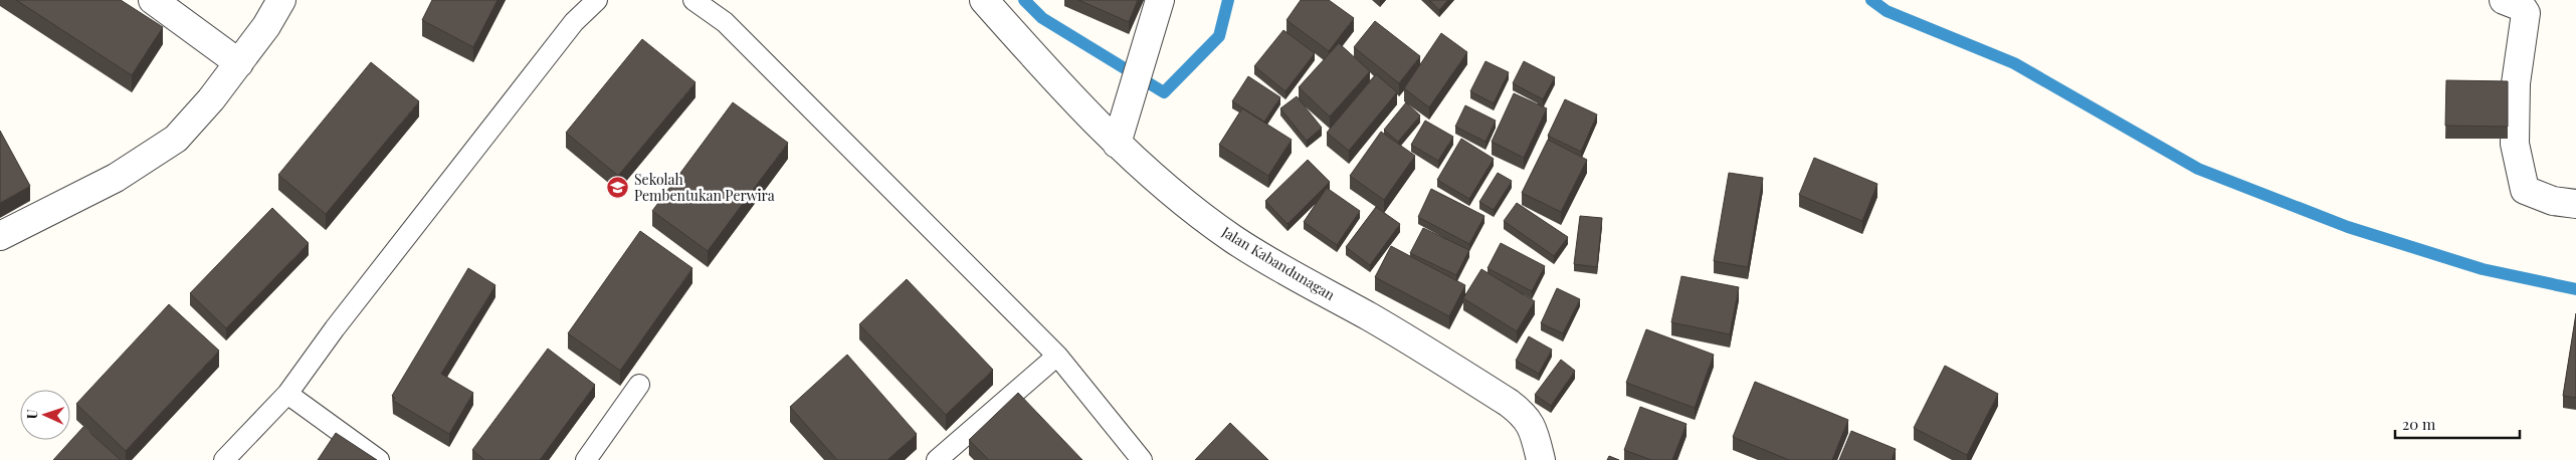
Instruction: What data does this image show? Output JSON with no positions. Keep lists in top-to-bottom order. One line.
{"streets":{"street":["Jalan Kabandunagan"]},"places":{"school or university":["Sekolah Pembentukan Perwira"]},"scale_bar":"20 m","north":"left"}
